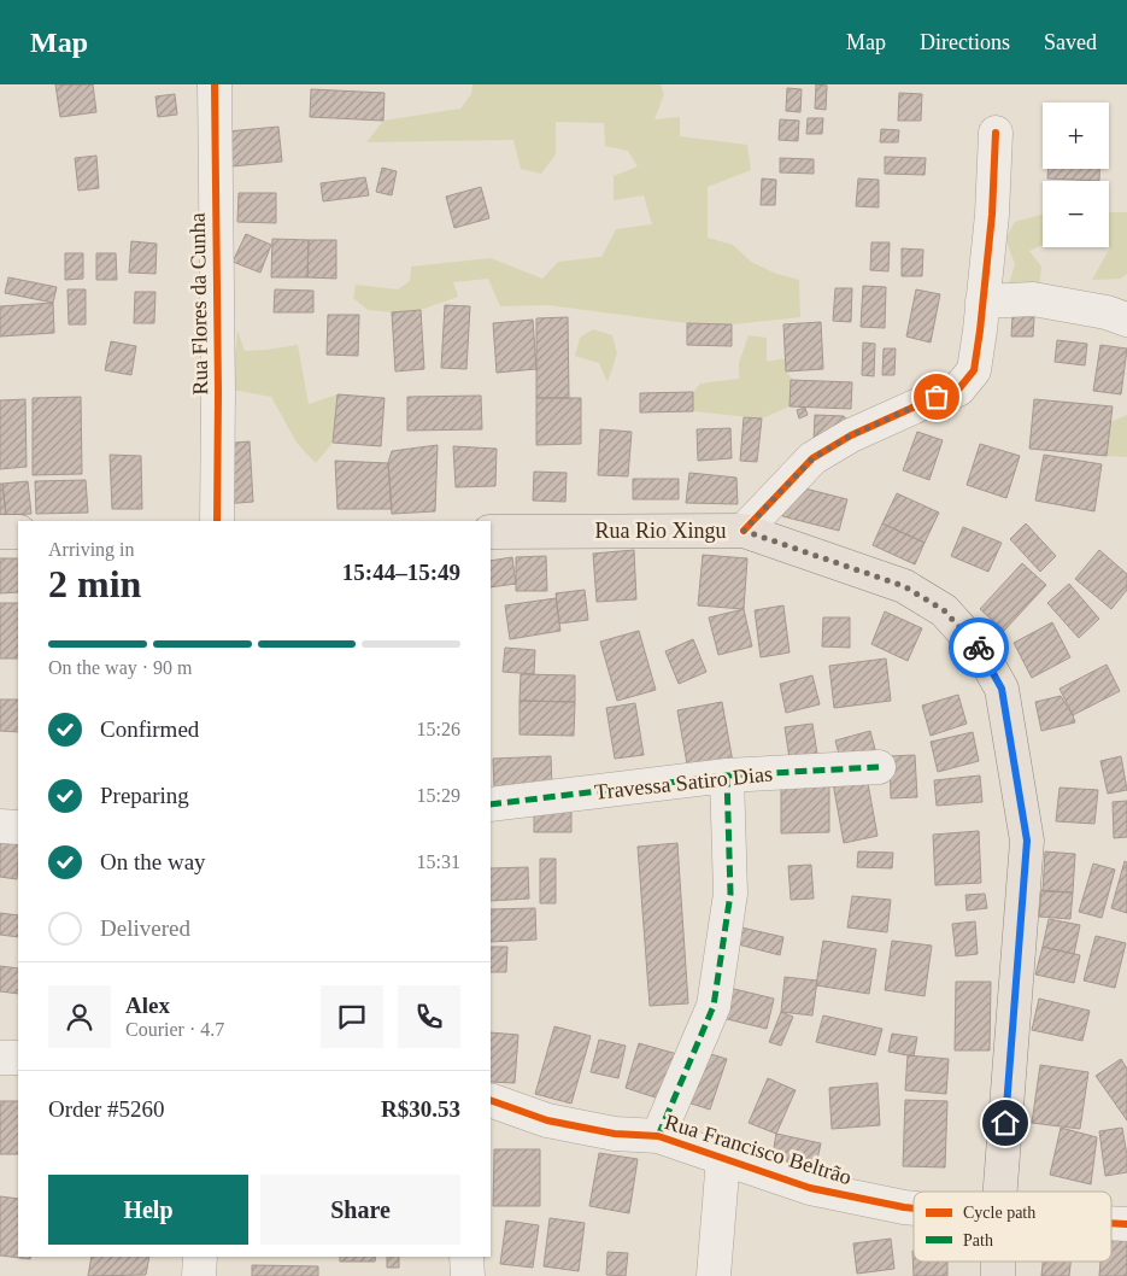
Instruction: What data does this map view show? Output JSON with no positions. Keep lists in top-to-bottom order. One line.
{"streets":{"main road":["Rua Rio Xingu"],"street":["Rua Flores da Cunha","Travessa Satiro Dias","Rua Francisco Beltrão"]},"legend":["Cycle path","Path"],"page":{"header":"Map","nav":["Map","Directions","Saved"],"map_buttons":["+","−"],"heading":["2 min","Arriving in","15:44–15:49"],"panel":["Alex","Courier · 4.7","Order #5260","R$30.53"],"bar":"On the way · 90 m","list":[["Confirmed","15:26"],["Preparing","15:29"],["On the way","15:31"],"Delivered"],"buttons":["Help","Share"]}}
